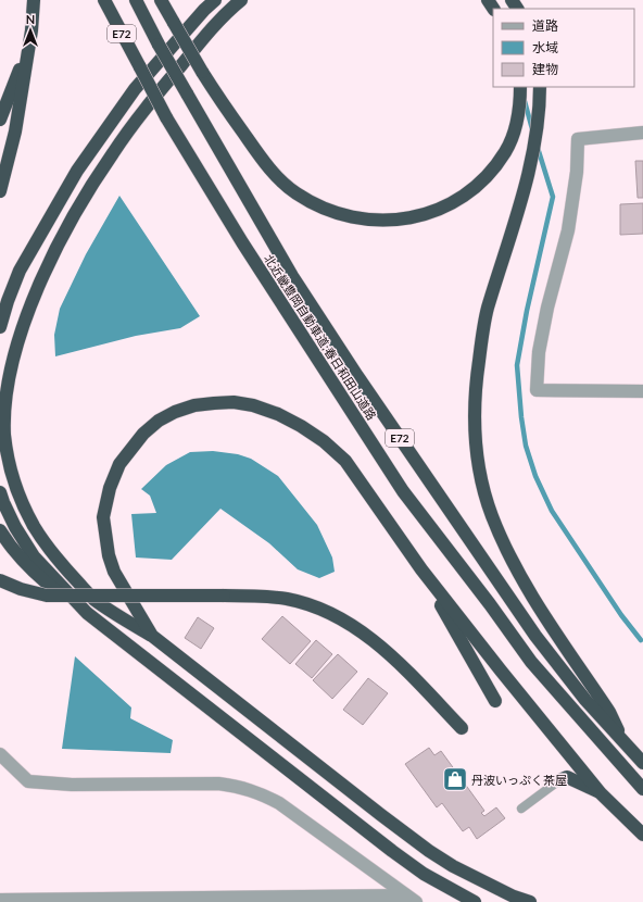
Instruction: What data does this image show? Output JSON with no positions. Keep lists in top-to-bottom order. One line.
{"streets":{"highway":["E72","北近畿豊岡自動車道;春日和田山道路"]},"places":{"shop":["丹波いっぷく茶屋"]},"legend":["道路","水域","建物"],"north":"top"}
